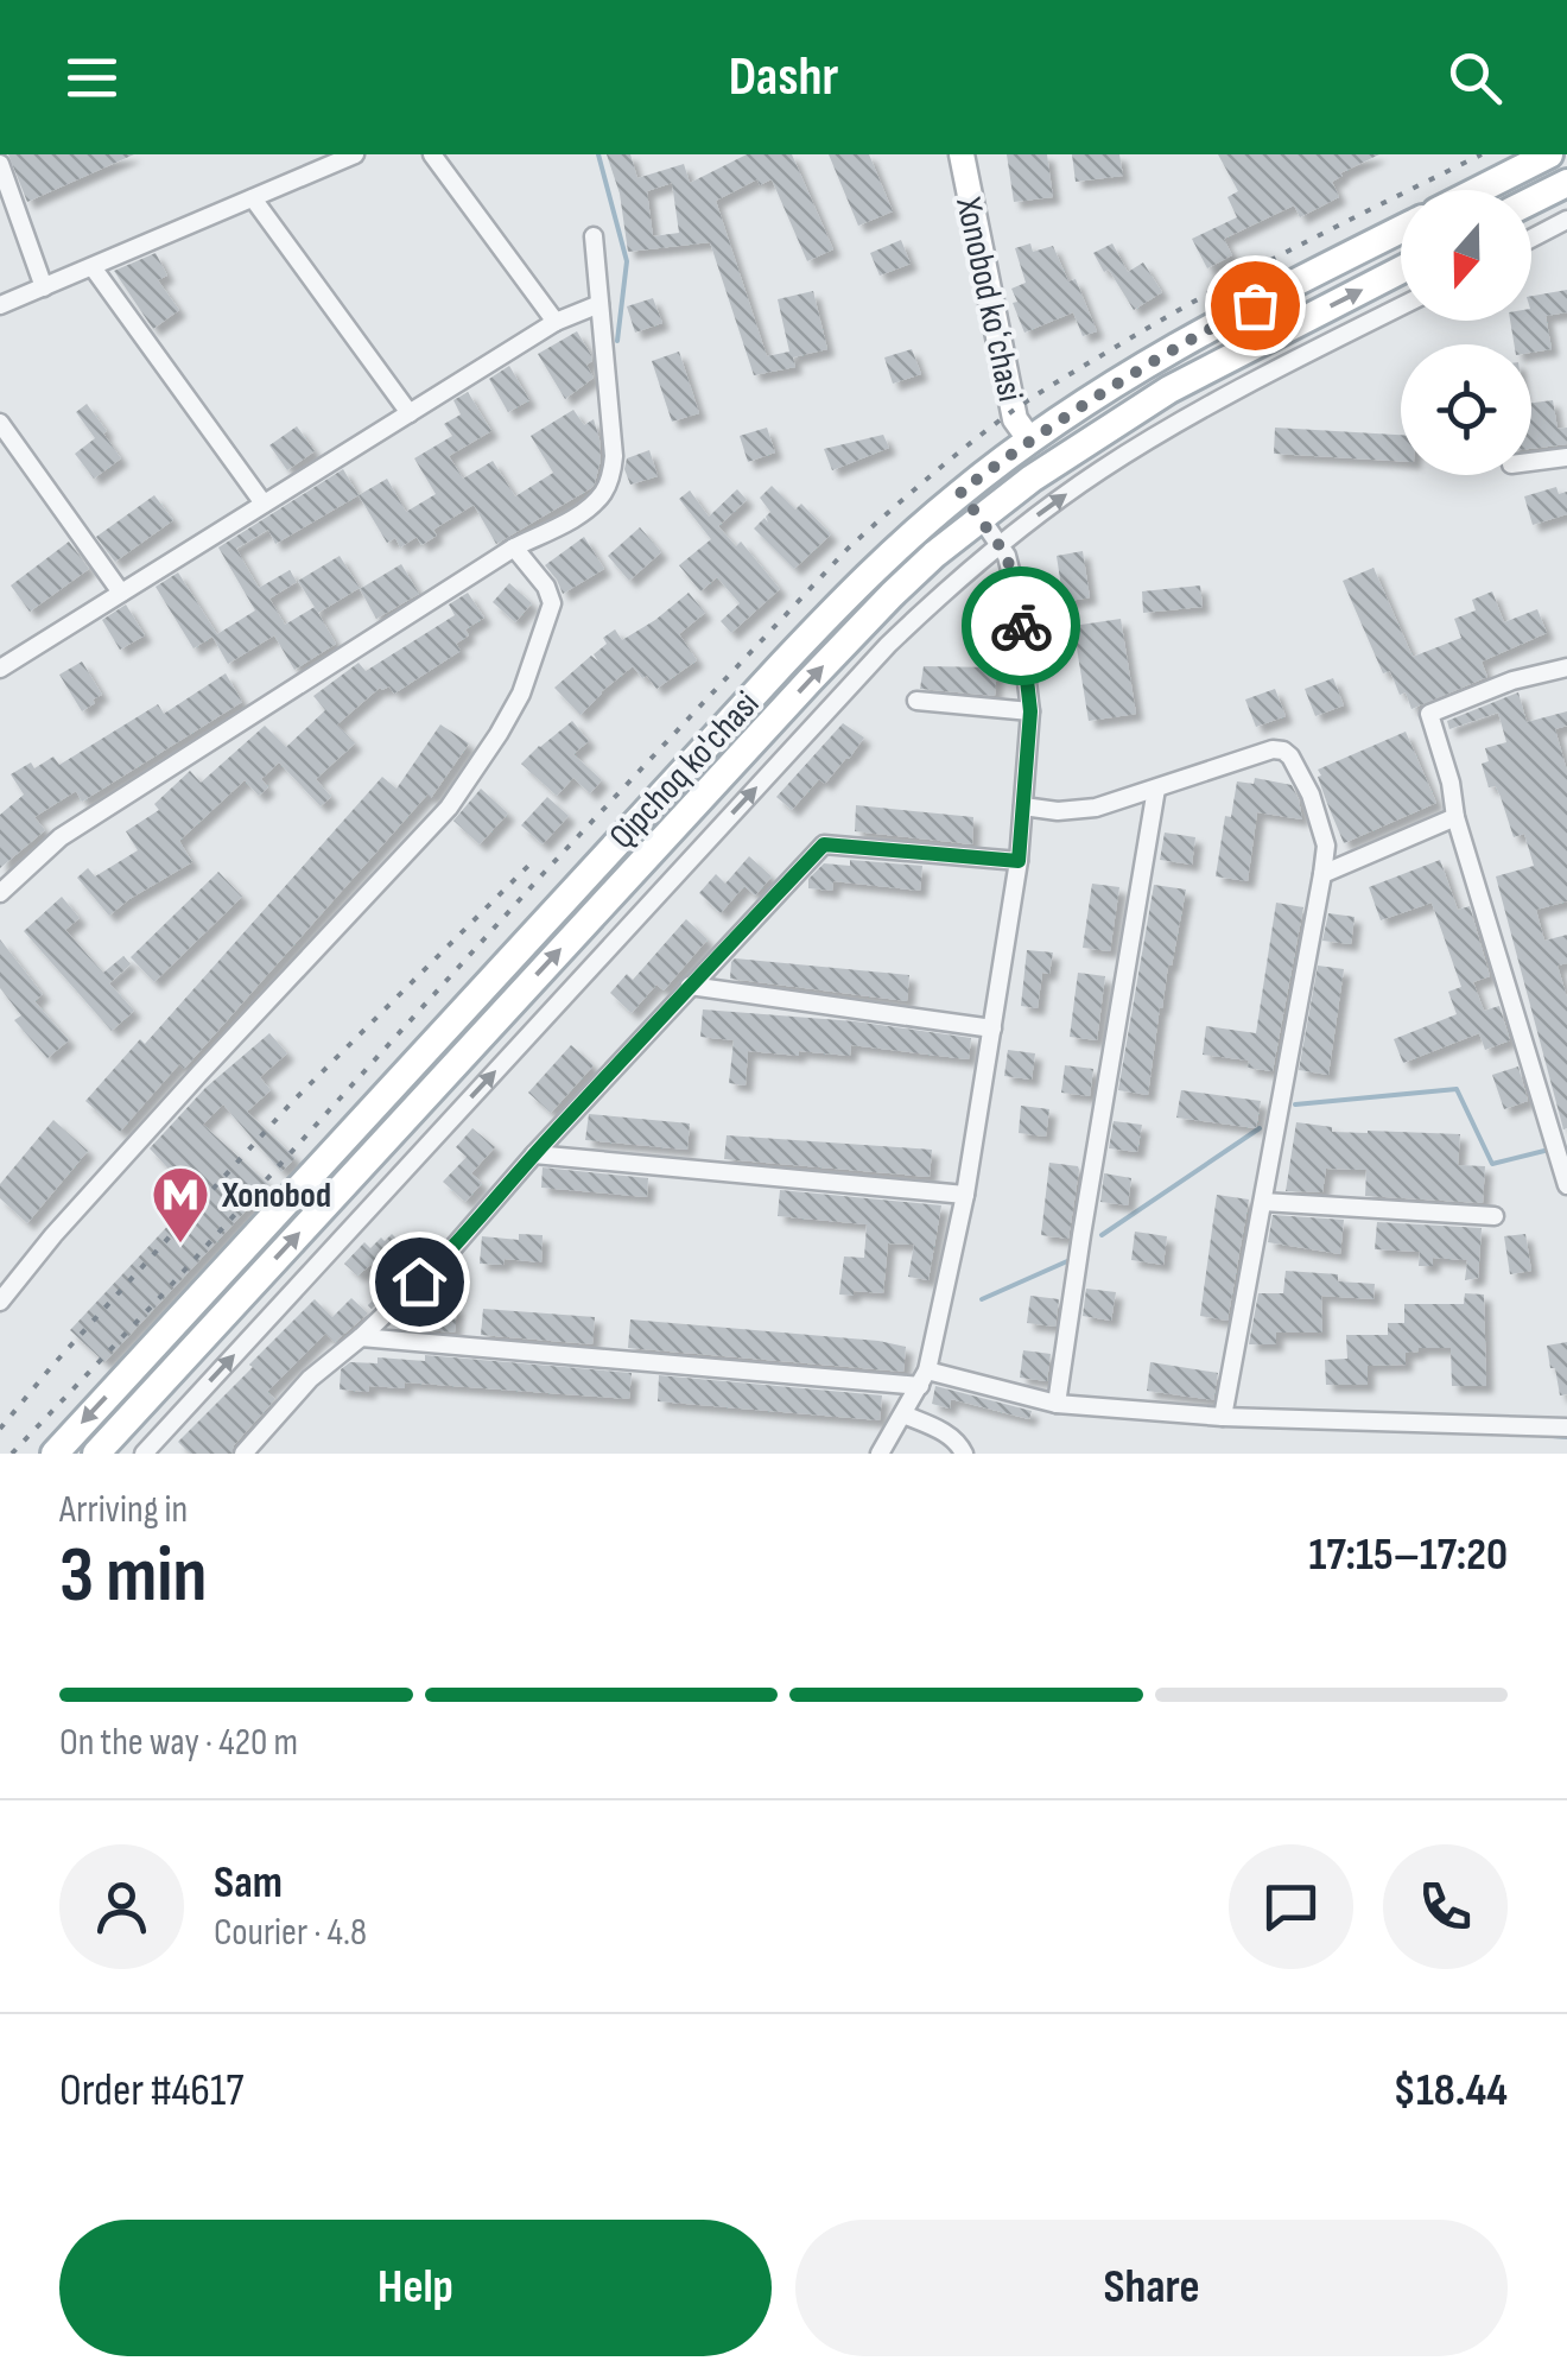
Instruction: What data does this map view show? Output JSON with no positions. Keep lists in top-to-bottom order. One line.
{"streets":{"main road":["Xonobod koʻchasi","Qipchoq ko'chasi"]},"crossings":[["Xonobod koʻchasi","Qipchoq ko'chasi"]],"places":{"metro station":["Xonobod"]},"north":"bottom","page":{"header":"Dashr","heading":["3 min","Arriving in","17:15–17:20"],"panel":["Sam","Courier · 4.8","Order #4617","$18.44"],"bar":"On the way · 420 m","buttons":["Help","Share"]}}
